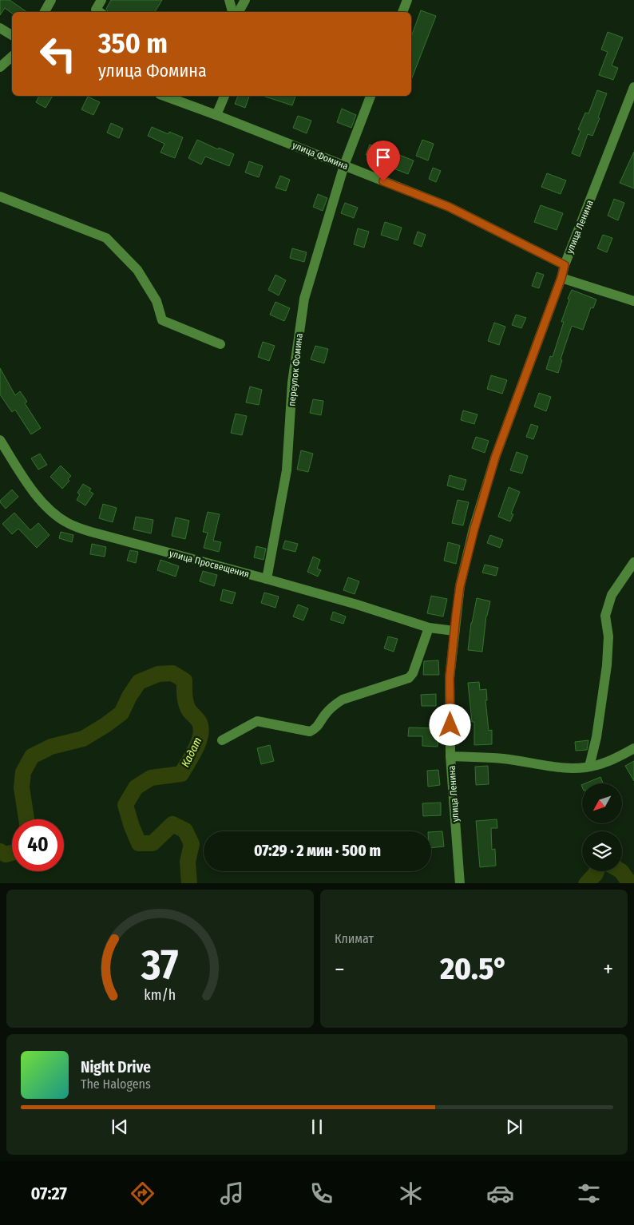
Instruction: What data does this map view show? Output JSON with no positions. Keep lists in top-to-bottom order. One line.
{"streets":{"street":["улица Фомина","улица Ленина","переулок Фомина","улица Просвещения"]},"crossings":[["улица Фомина","улица Ленина"],["улица Фомина","переулок Фомина"],["улица Ленина","улица Просвещения"],["переулок Фомина","улица Просвещения"]],"water":["Кадат"],"north":"bottom left","page":{"turn":["350 m","улица Фомина"],"limit":"40","trip":"07:29 · 2 мин · 500 m","tile":"Климат","heat":["−","20.5°","+"],"song":["Night Drive","The Halogens"],"tabs":"07:27","gauge":["37","km/h"]}}
